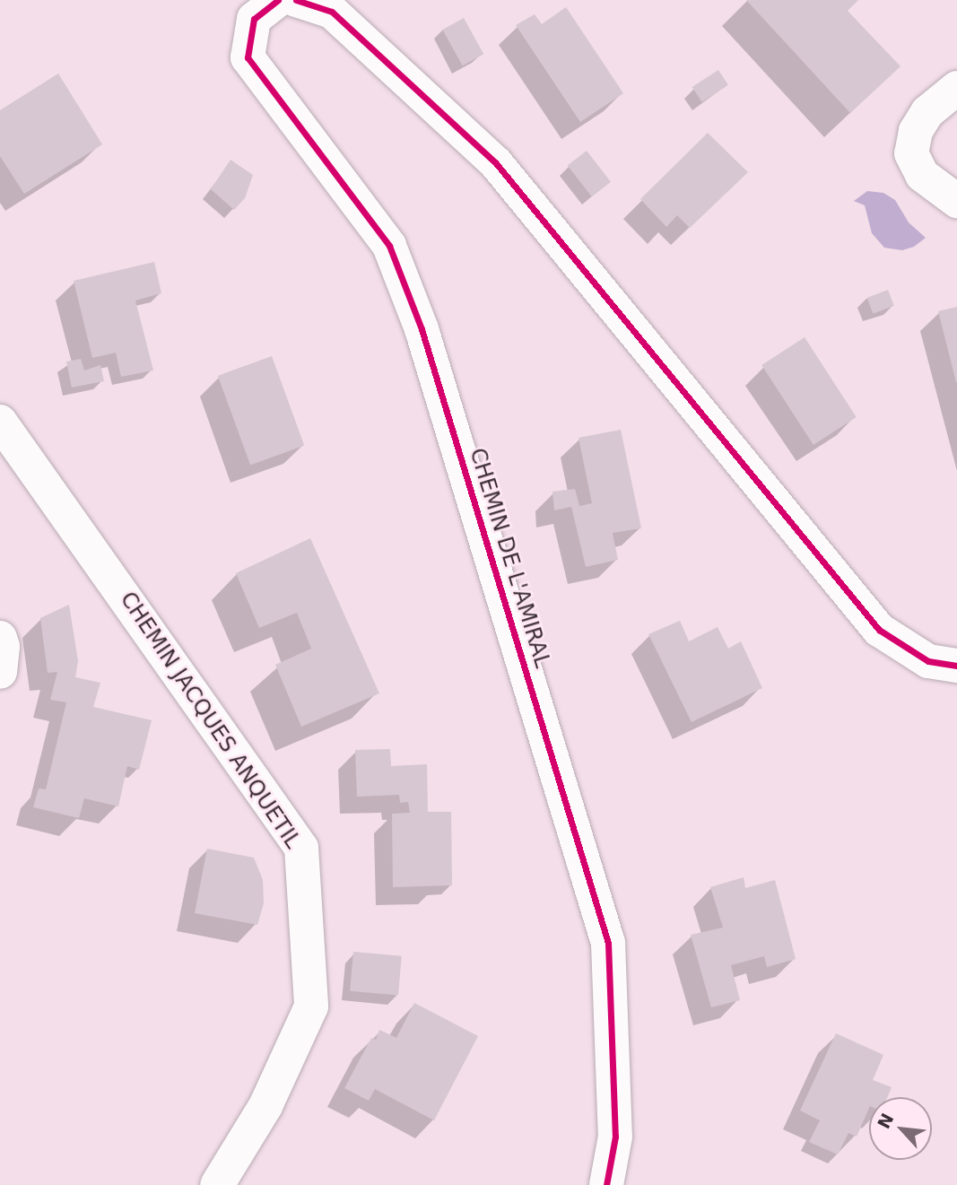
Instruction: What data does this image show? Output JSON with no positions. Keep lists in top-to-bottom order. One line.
{"streets":{"street":["CHEMIN DE L'AMIRAL","CHEMIN JACQUES ANQUETIL"]},"north":"top left"}
